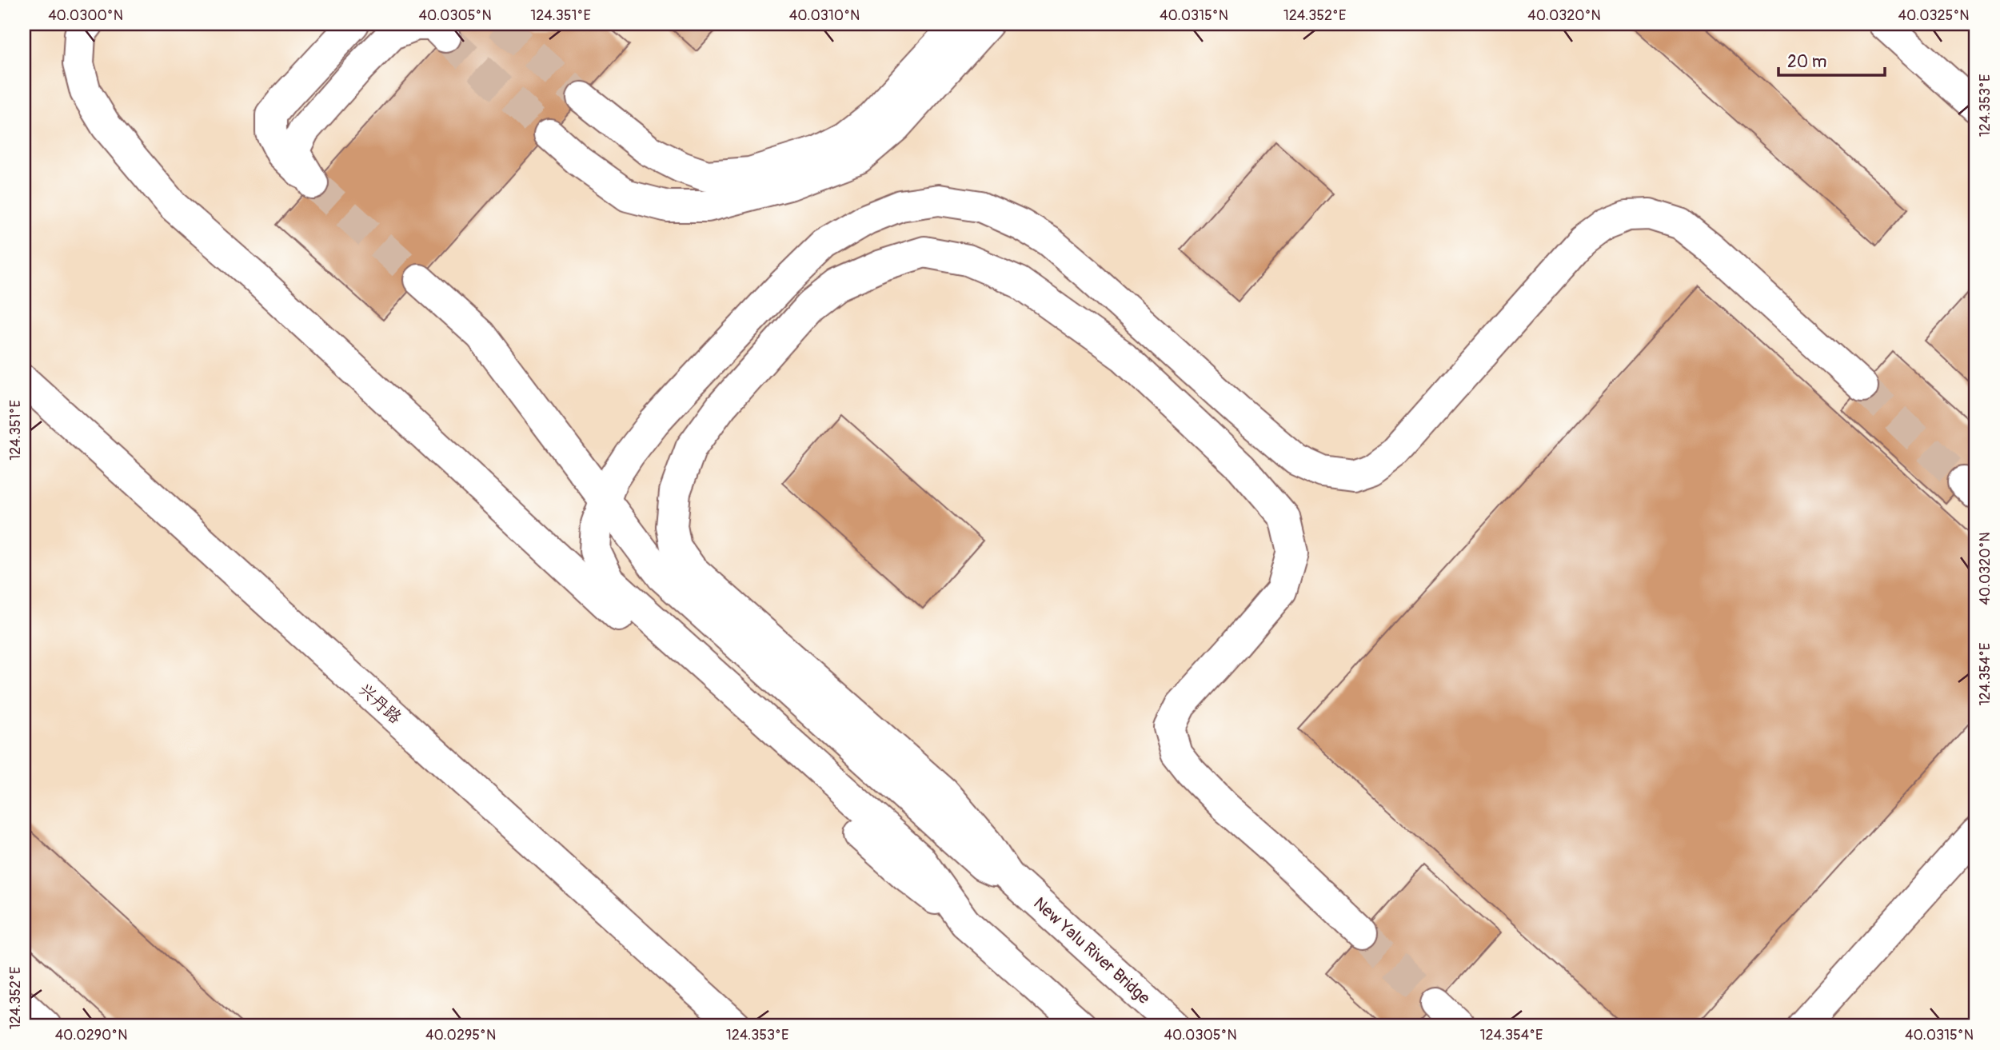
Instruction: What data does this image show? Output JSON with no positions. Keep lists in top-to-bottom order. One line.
{"streets":{"main road":["兴丹路","New Yalu River Bridge"]},"scale_bar":"20 m","coordinates":["40.0300°N","40.0305°N","124.351°E","40.0310°N","40.0315°N","124.352°E","40.0320°N","40.0325°N","124.353°E","124.354°E","40.0290°N","40.0295°N"]}
